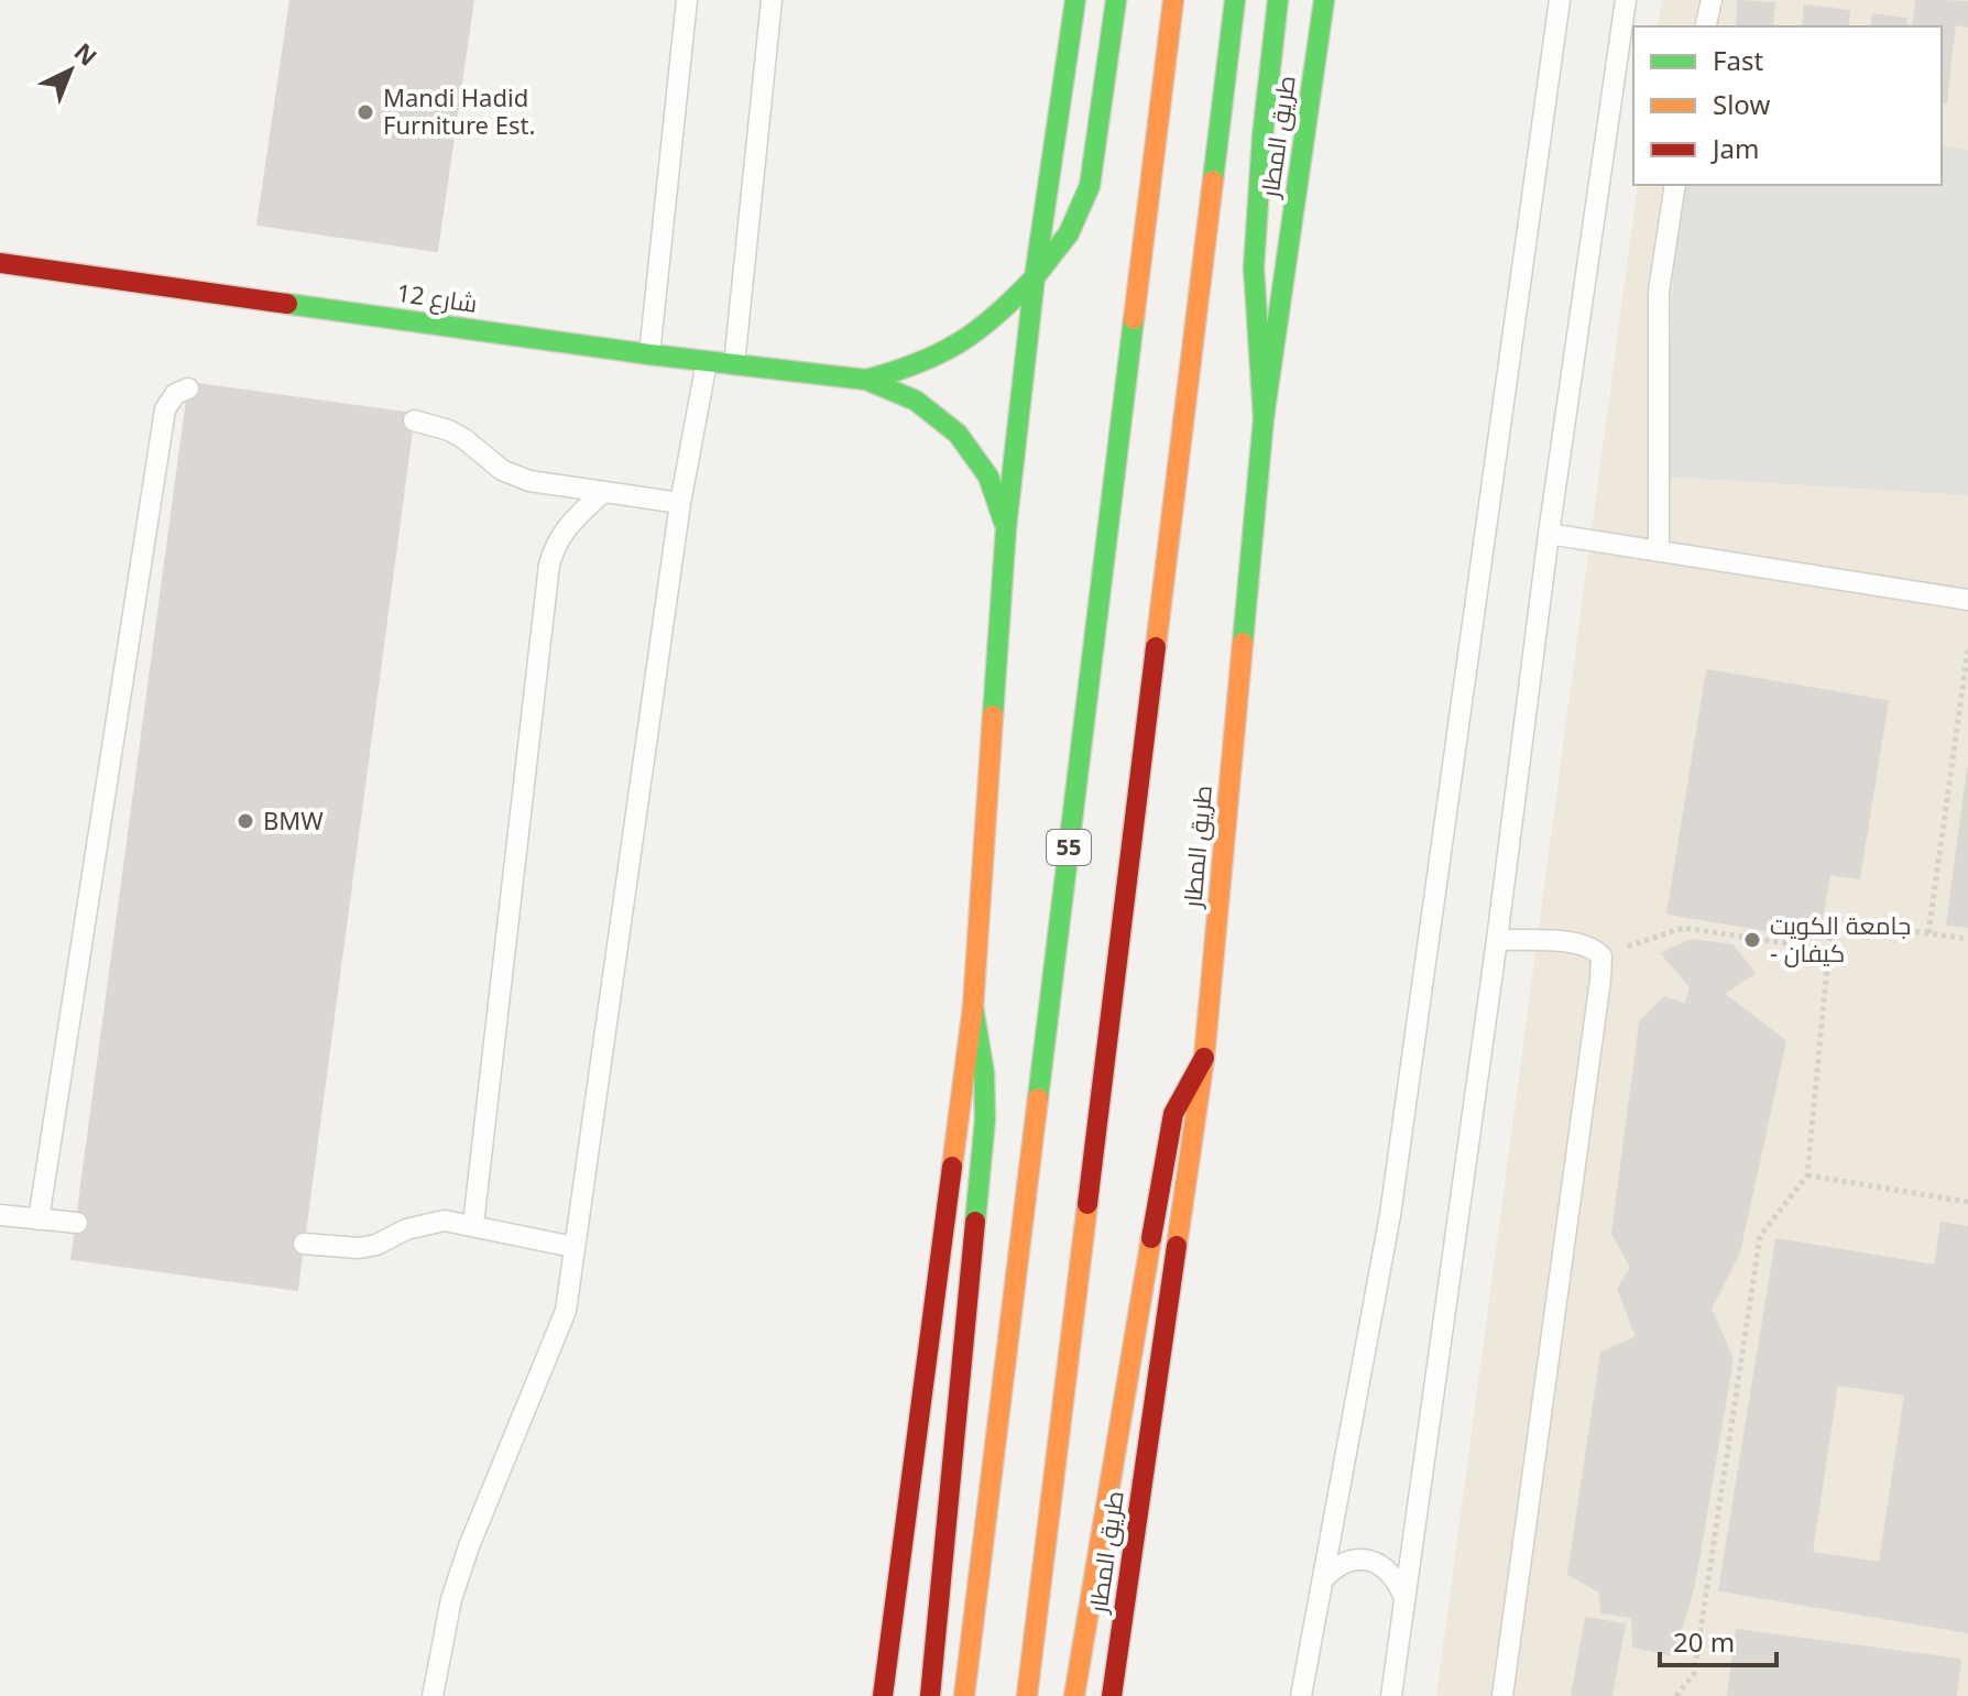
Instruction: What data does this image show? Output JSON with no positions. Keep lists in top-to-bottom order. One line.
{"streets":{"main road":["طريق المطار","شارع 12","55"]},"places":["Mandi Hadid Furniture Est.","BMW","جامعة الكويت - كيفان"],"legend":["Fast","Slow","Jam"],"scale_bar":"20 m","north":"top right"}
